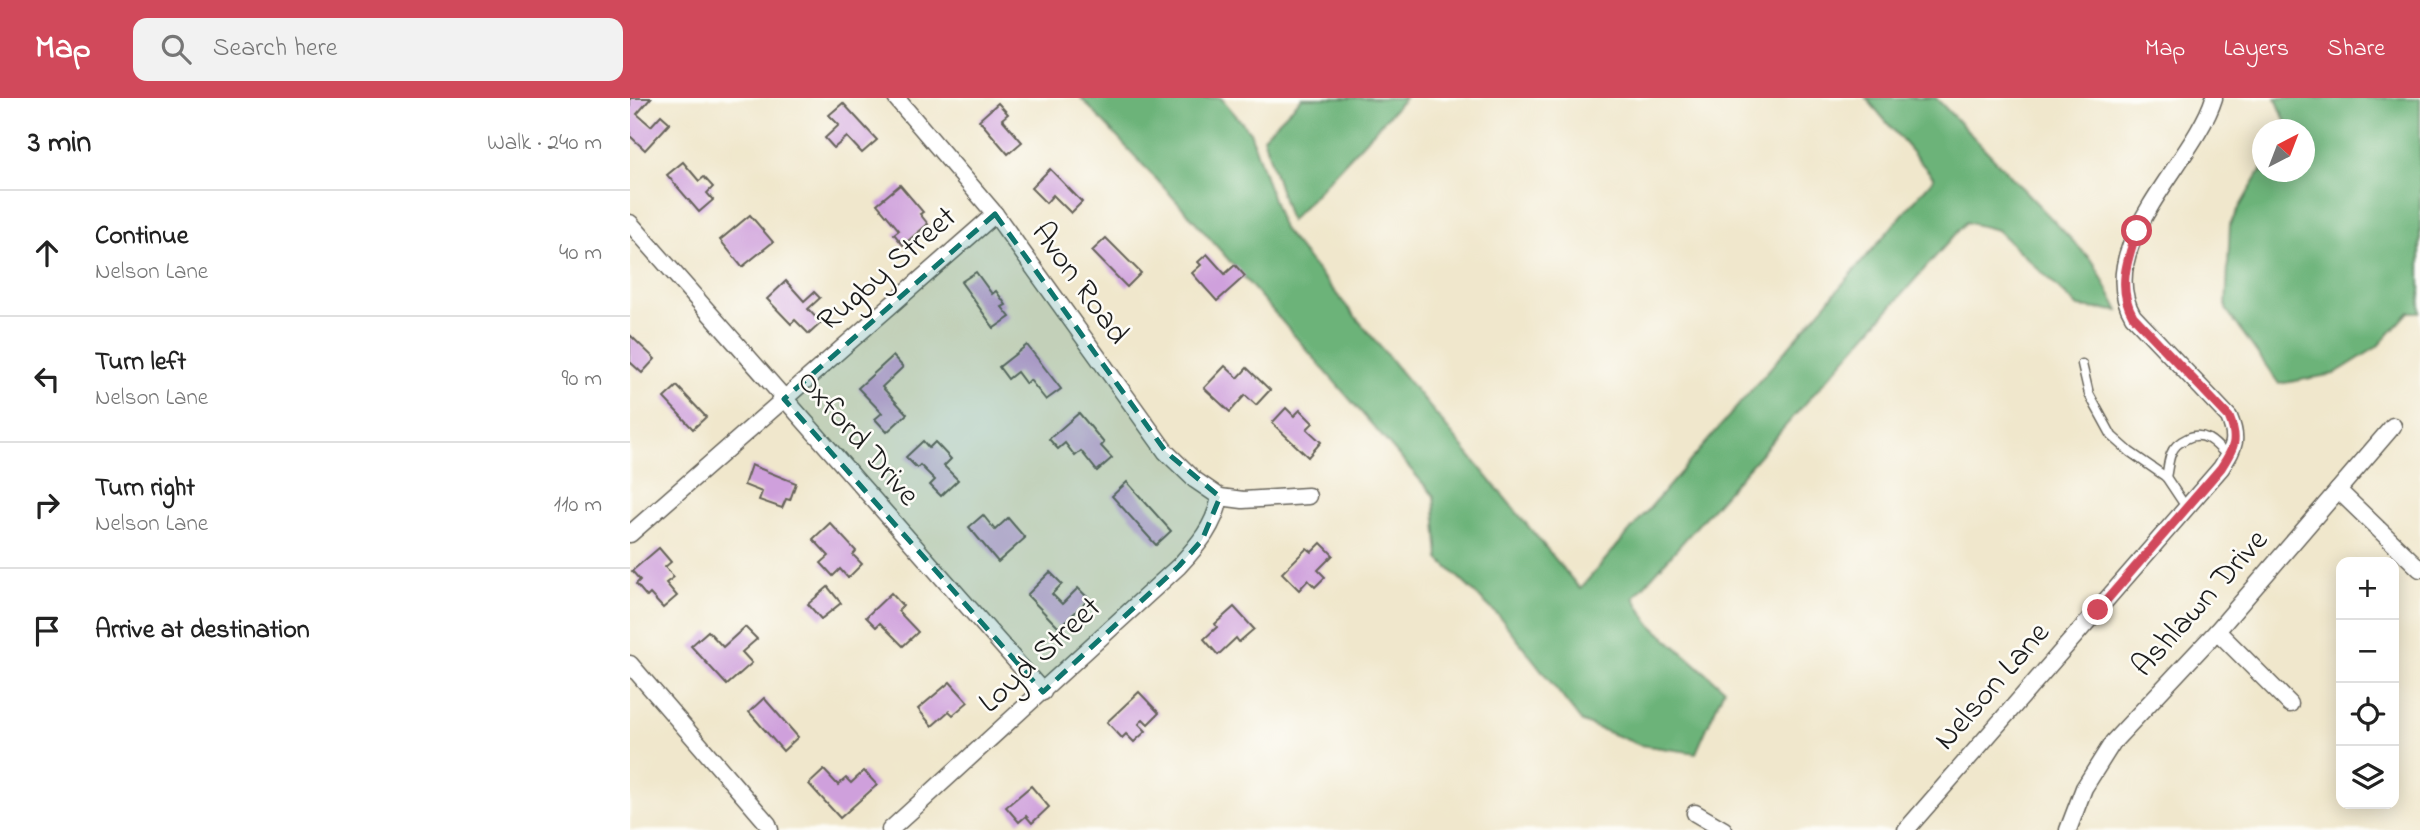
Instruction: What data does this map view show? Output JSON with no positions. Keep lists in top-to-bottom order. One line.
{"streets":{"street":["Rugby Street","Avon Road","Oxford Drive","Ashlawn Drive","Loyd Street","Nelson Lane"]},"crossings":[["Rugby Street","Avon Road"],["Rugby Street","Oxford Drive"],["Avon Road","Loyd Street"],["Oxford Drive","Loyd Street"]],"north":"top right","page":{"header":"Map","search":"Search here","nav":["Map","Layers","Share"],"heading":["3 min","Walk · 240 m"],"list":[["Continue","Nelson Lane","40 m"],["Turn left","Nelson Lane","90 m"],["Turn right","Nelson Lane","110 m"],"Arrive at destination"],"map_buttons":["+","−"]}}
